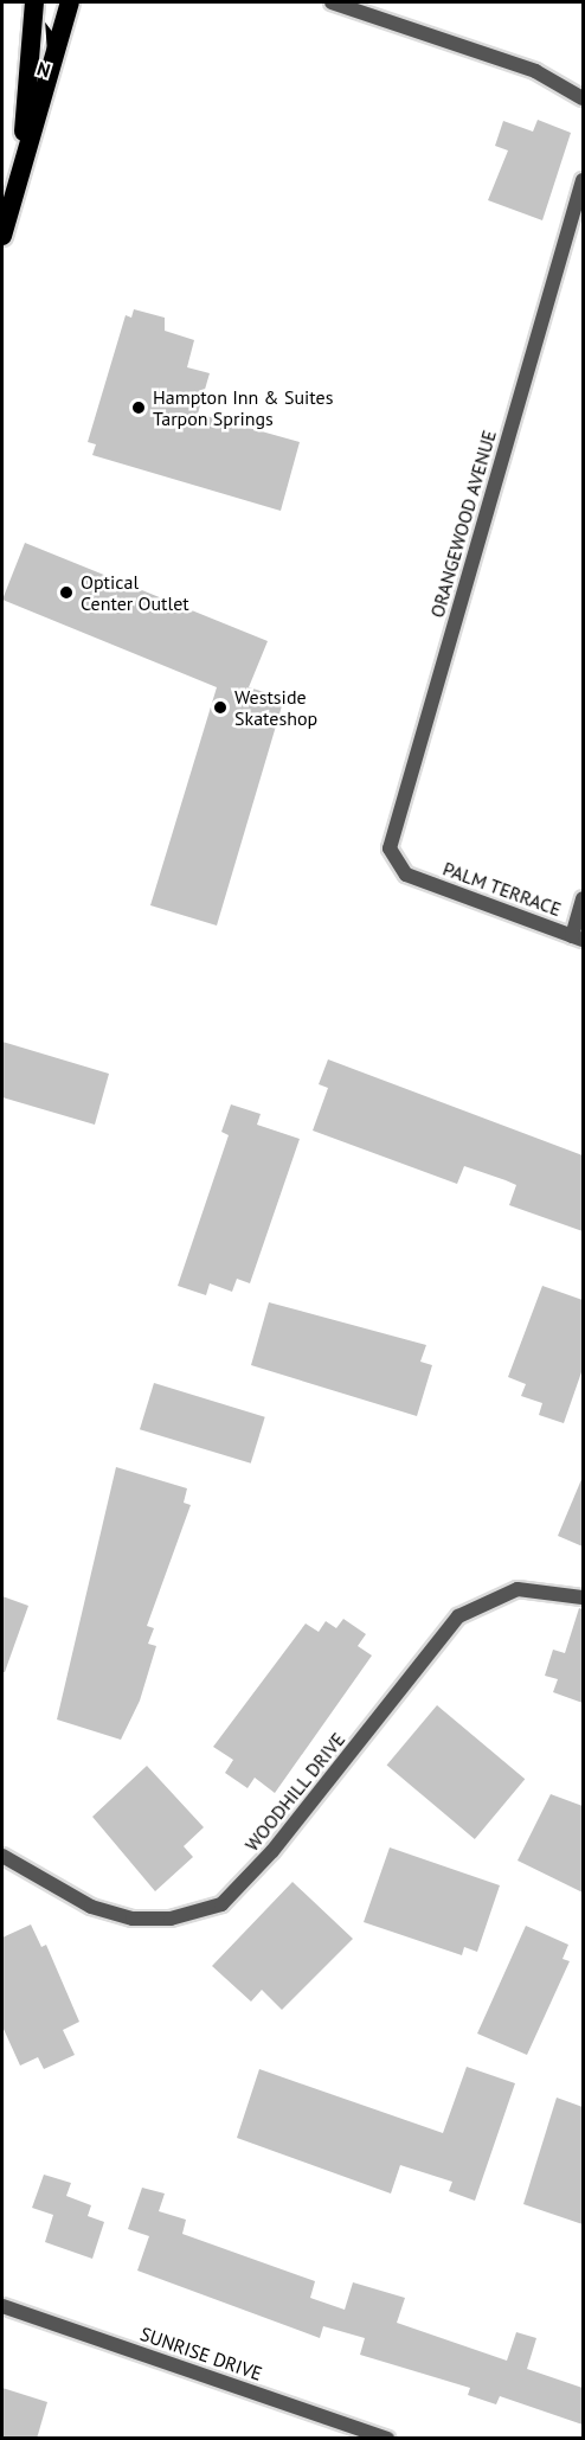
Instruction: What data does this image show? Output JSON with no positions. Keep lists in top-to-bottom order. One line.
{"streets":{"street":["ORANGEWOOD AVENUE","PALM TERRACE","WOODHILL DRIVE","SUNRISE DRIVE"]},"crossings":[["ORANGEWOOD AVENUE","PALM TERRACE"]],"places":["Hampton Inn & Suites Tarpon Springs","Optical Center Outlet","Westside Skateshop"],"north":"bottom"}
